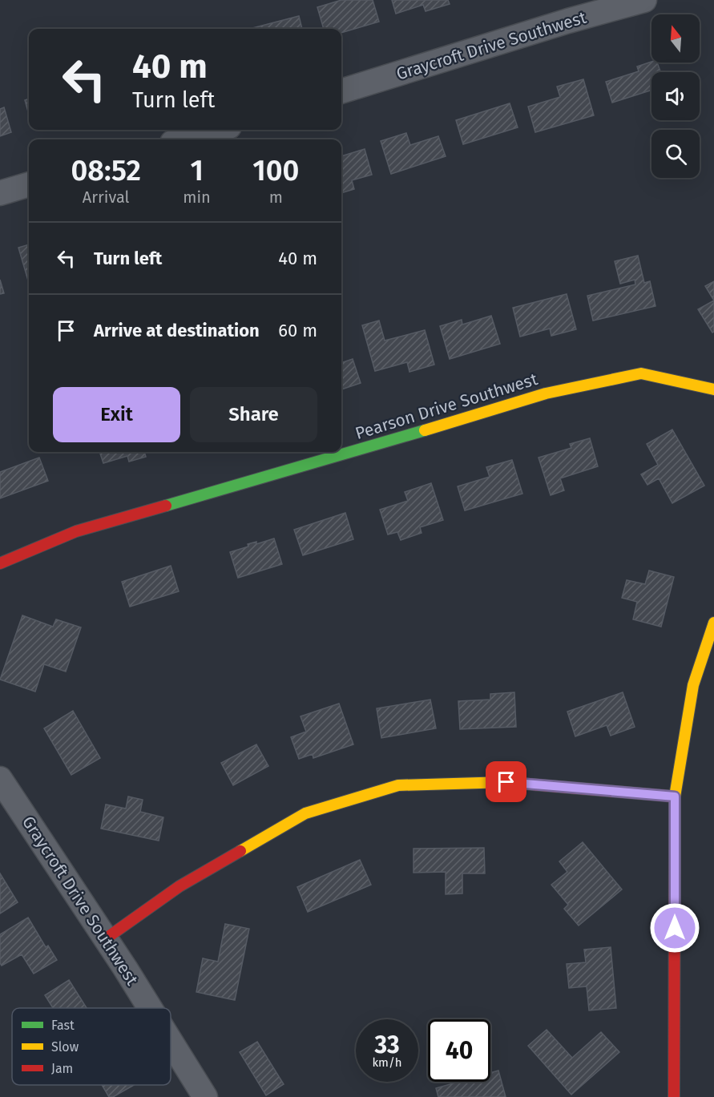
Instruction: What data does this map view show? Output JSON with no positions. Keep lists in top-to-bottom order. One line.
{"streets":{"street":["Graycroft Drive Southwest","Pearson Drive Southwest"]},"legend":["Fast","Slow","Jam"],"north":"top","page":{"turn":["40 m","Turn left"],"eta":["08:52","Arrival","1","min","100","m"],"list":[{"name":"Turn left","value":"40 m"},{"name":"Arrive at destination","value":"60 m"}],"buttons":["Exit","Share"],"speed":"33 km/h","limit":"40"}}
